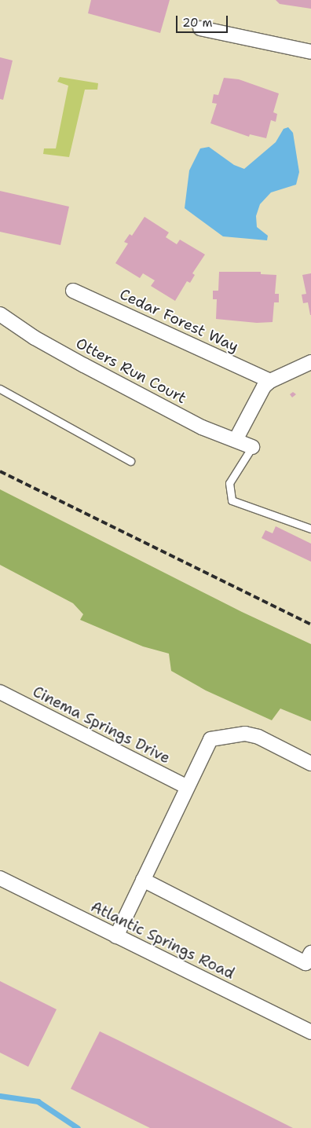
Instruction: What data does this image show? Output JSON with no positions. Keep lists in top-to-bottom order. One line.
{"streets":{"street":["Cedar Forest Way","Otters Run Court","Cinema Springs Drive","Atlantic Springs Road"]},"scale_bar":"20 m"}
